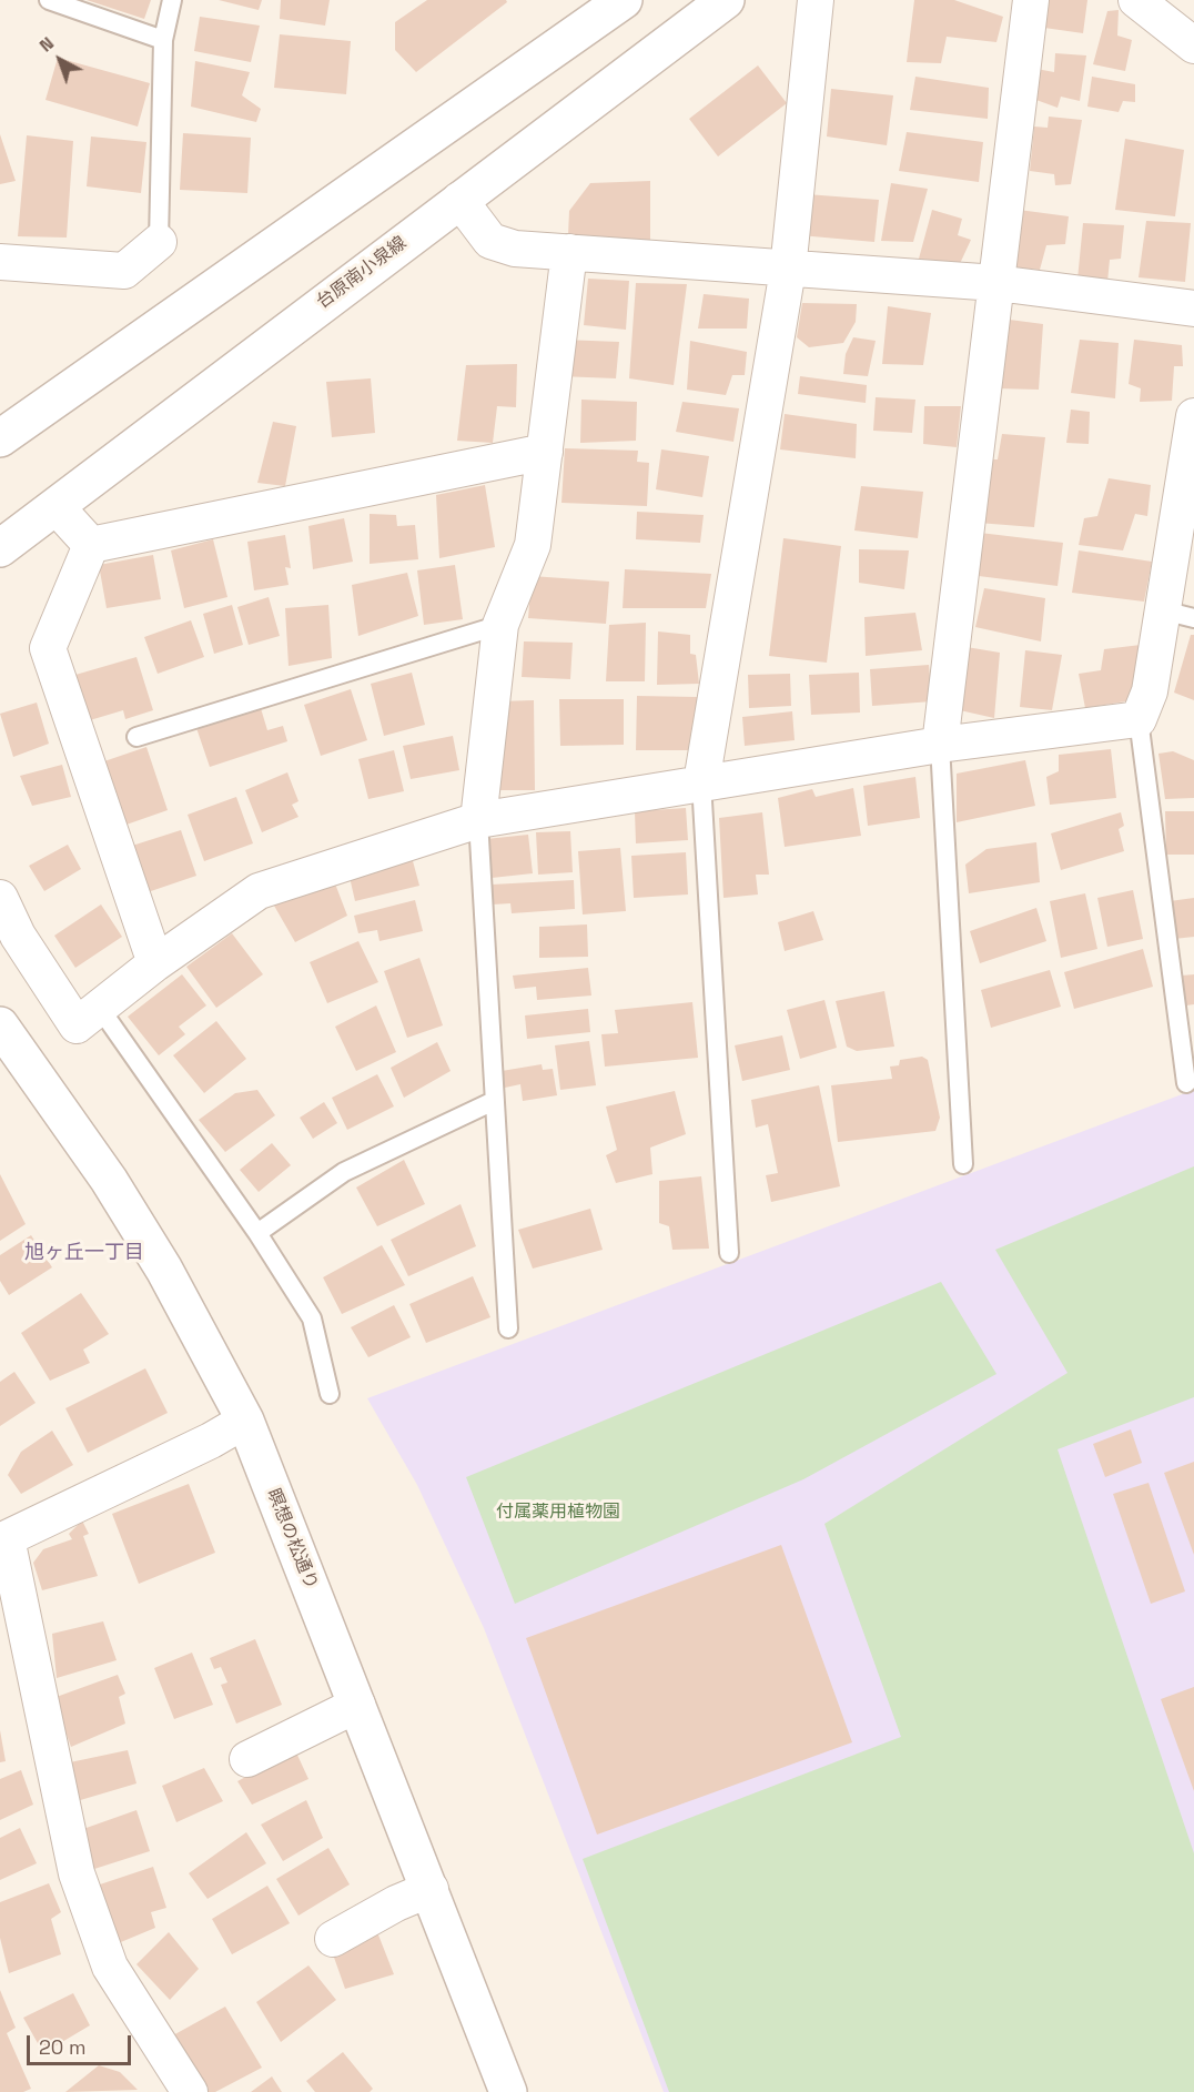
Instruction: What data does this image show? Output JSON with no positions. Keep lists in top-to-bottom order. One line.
{"streets":{"street":["台原南小泉線","瞑想の松通り"]},"districts":["旭ヶ丘一丁目"],"parks":["付属薬用植物園"],"scale_bar":"20 m","north":"top left"}
